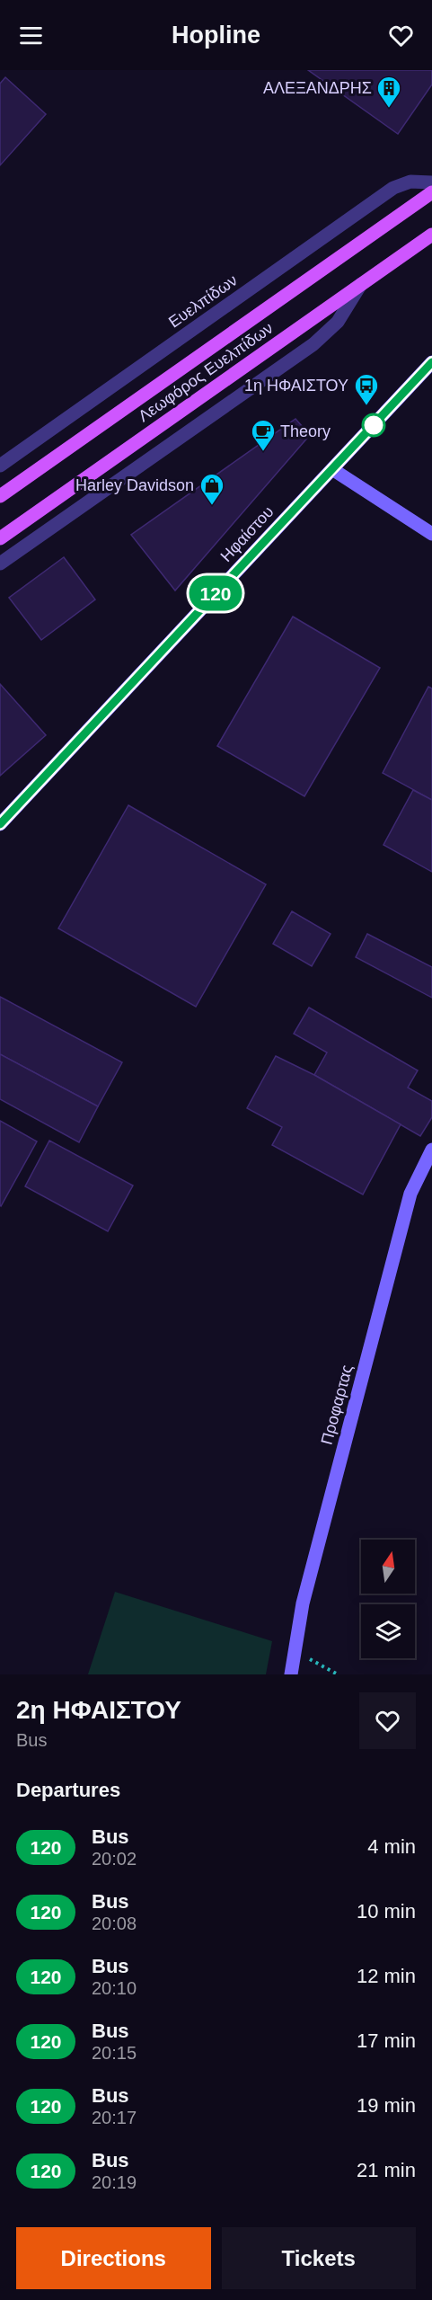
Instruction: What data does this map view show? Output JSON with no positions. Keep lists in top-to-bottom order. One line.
{"streets":{"main road":["Λεωφόρος Ευελπίδων"],"street":["Ευελπίδων","Ηφαίστου","Προφαρτας"]},"places":{"building":["ΑΛΕΞΑΝΔΡΗΣ"],"bus stop":["1η ΗΦΑΙΣΤΟΥ"],"cafe":["Theory"],"shop":["Harley Davidson"]},"lines":["bus line 120"],"north":"top","page":{"header":"Hopline","on_map":"120","heading":[["2η ΗΦΑΙΣΤΟΥ","Bus"],"Departures"],"list":[{"mark":"120","name":"Bus","note":"20:02","value":"4 min"},{"mark":"120","name":"Bus","note":"20:08","value":"10 min"},{"mark":"120","name":"Bus","note":"20:10","value":"12 min"},{"mark":"120","name":"Bus","note":"20:15","value":"17 min"},{"mark":"120","name":"Bus","note":"20:17","value":"19 min"},{"mark":"120","name":"Bus","note":"20:19","value":"21 min"}],"buttons":["Directions","Tickets"]}}
